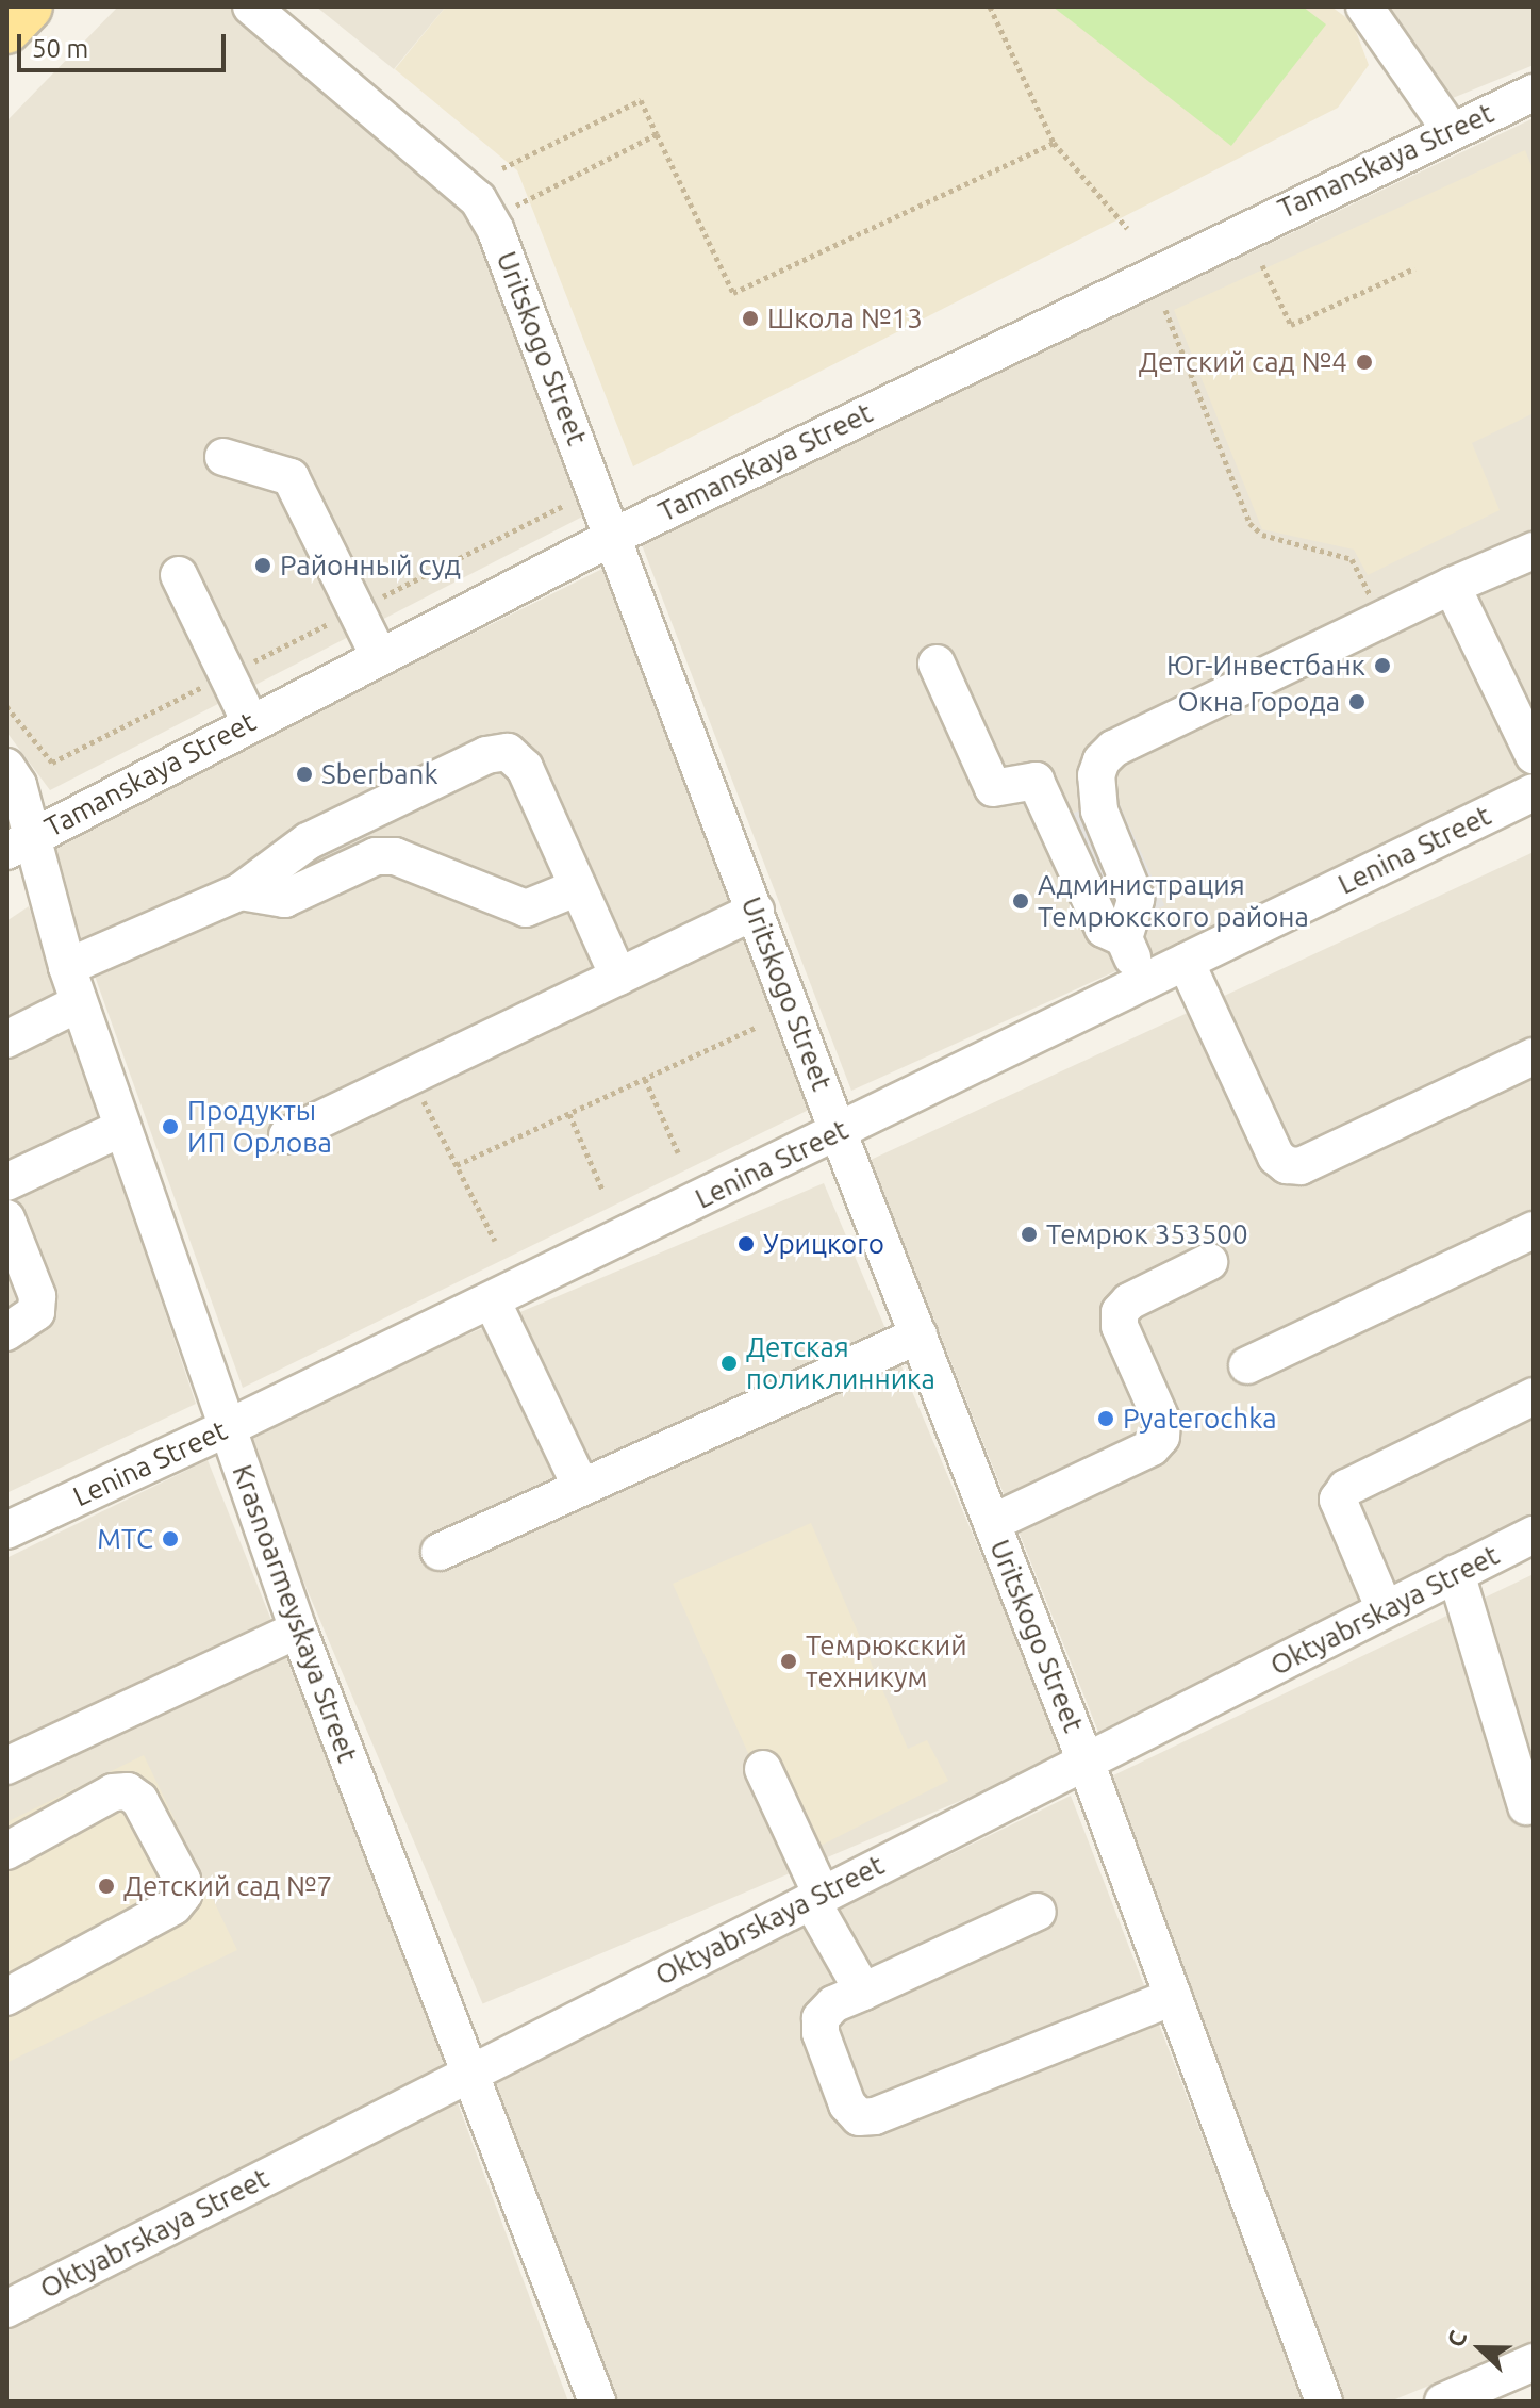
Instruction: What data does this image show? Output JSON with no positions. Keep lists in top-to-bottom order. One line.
{"streets":{"street":["Tamanskaya Street","Uritskogo Street","Lenina Street","Oktyabrskaya Street","Krasnoarmeyskaya Street"]},"crossings":[["Tamanskaya Street","Uritskogo Street"],["Tamanskaya Street","Krasnoarmeyskaya Street"],["Uritskogo Street","Lenina Street"],["Uritskogo Street","Oktyabrskaya Street"],["Lenina Street","Krasnoarmeyskaya Street"],["Oktyabrskaya Street","Krasnoarmeyskaya Street"]],"places":["Школа №13","Детский сад №4","Районный суд","Юг-Инвестбанк","Окна Города","Sberbank","Администрация Темрюкского района","Продукты ИП Орлова","Темрюк 353500","Урицкого","Детская поликлинника","Pyaterochka","МТС","Темрюкский техникум","Детский сад №7"],"scale_bar":"50 m","north":"left"}
